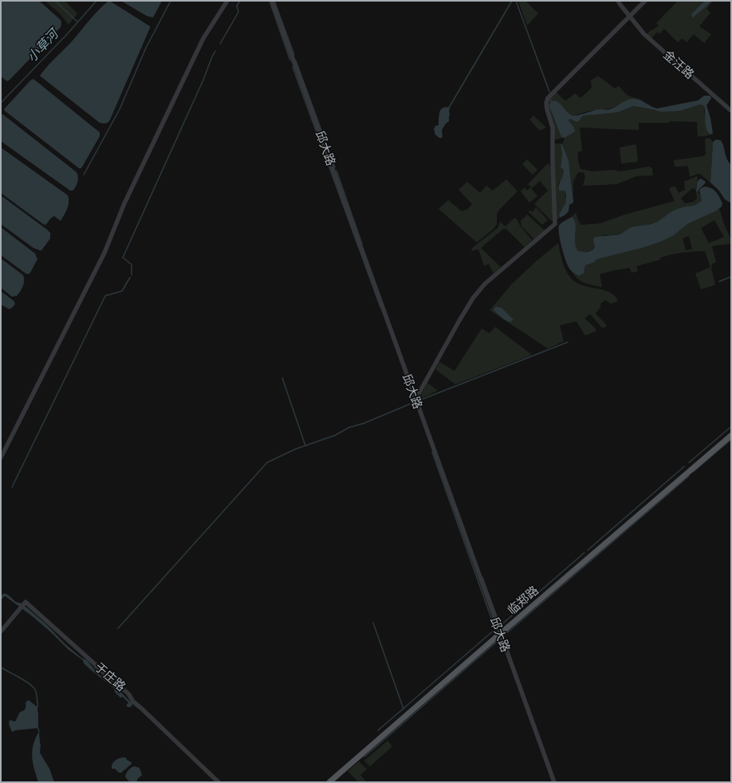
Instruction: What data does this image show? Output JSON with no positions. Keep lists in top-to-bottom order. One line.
{"streets":{"main road":["临郑路"],"street":["金汪路","邱大路","于庄路"]},"crossings":[["邱大路","临郑路"]],"water":["小草河"]}
